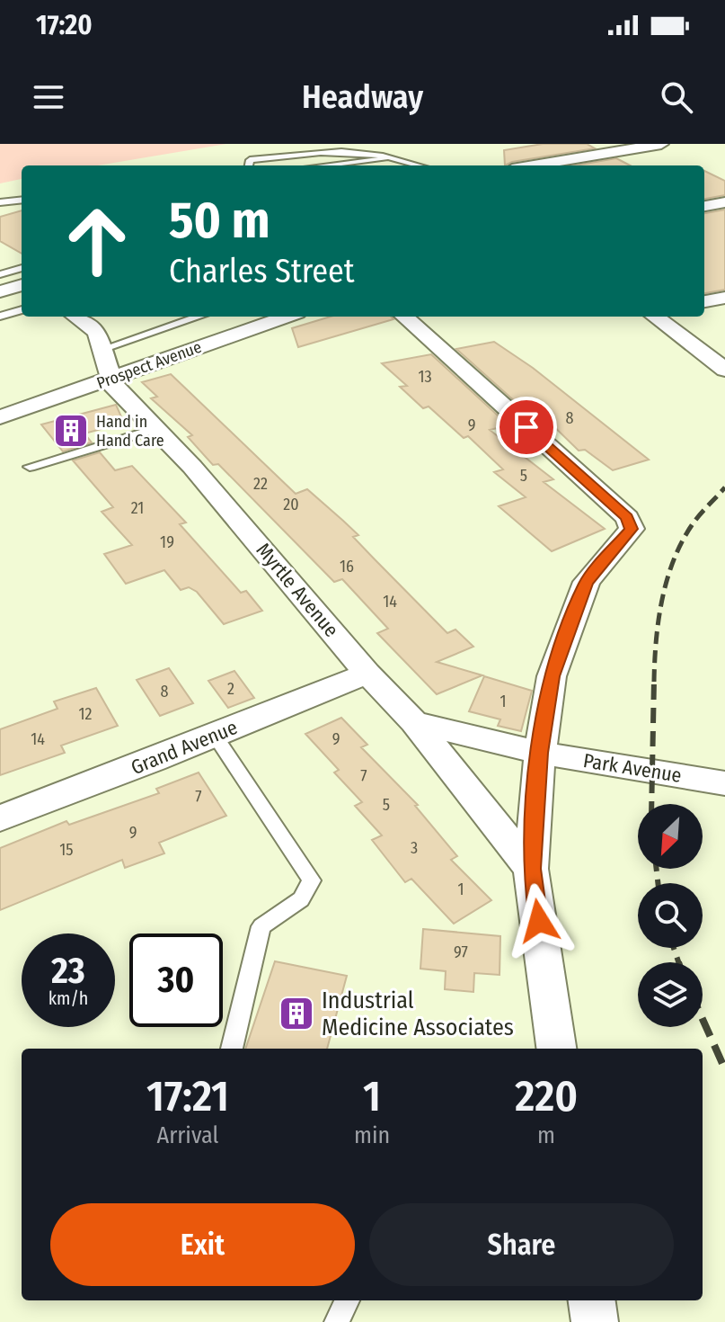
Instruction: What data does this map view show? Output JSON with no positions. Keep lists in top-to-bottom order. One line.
{"streets":{"street":["Prospect Avenue","Myrtle Avenue","Grand Avenue","Park Avenue"]},"crossings":[["Prospect Avenue","Myrtle Avenue"],["Myrtle Avenue","Grand Avenue"],["Myrtle Avenue","Park Avenue"]],"places":{"building":["Hand in Hand Care","Industrial Medicine Associates"]},"house_numbers":["13","8","9","5","22","20","21","19","16","14","2","8","1","12","14","9","7","7","5","9","3","15","1","97"],"north":"bottom left","page":{"status":"17:20","header":"Headway","turn":["50 m","Charles Street"],"speed":"23 km/h","limit":"30","eta":["17:21","Arrival","1","min","220","m"],"buttons":["Exit","Share"]}}
